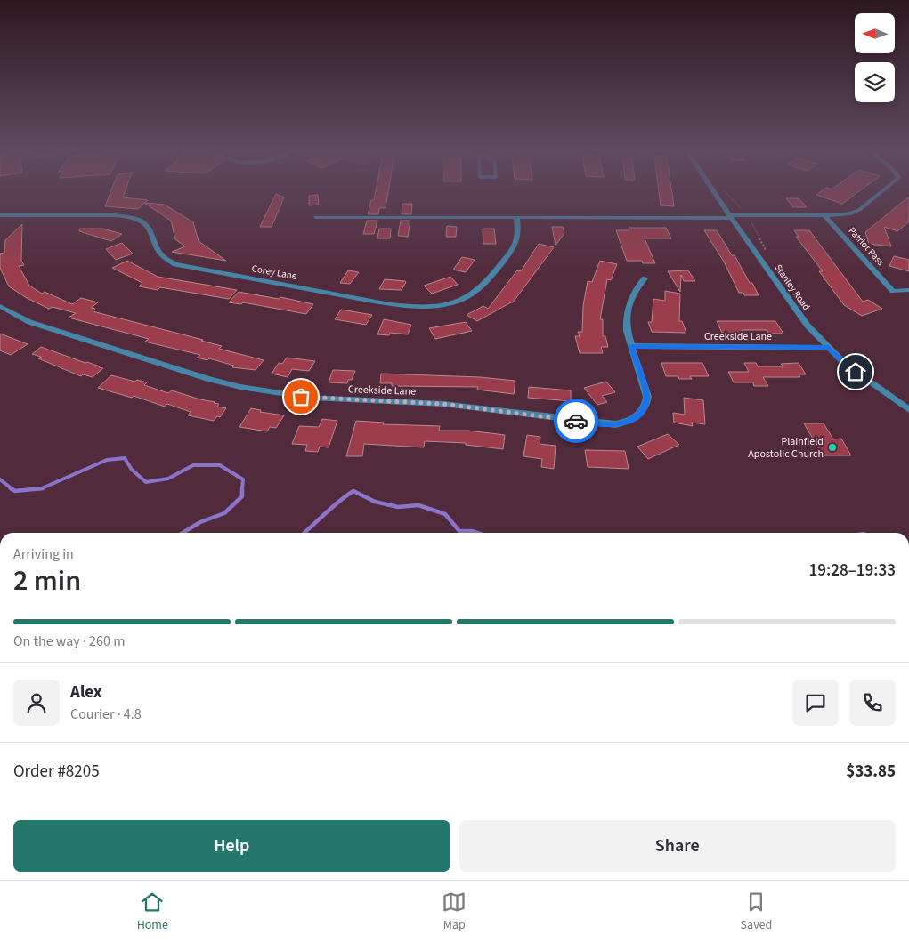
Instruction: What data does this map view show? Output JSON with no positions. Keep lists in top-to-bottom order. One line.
{"streets":{"street":["Patriot Pass","Corey Lane","Stanley Road","Creekside Lane"]},"crossings":[["Stanley Road","Creekside Lane"]],"places":["Plainfield Apostolic Church"],"north":"left","page":{"heading":["2 min","Arriving in","19:28–19:33"],"panel":["Alex","Courier · 4.8","Order #8205","$33.85"],"bar":"On the way · 260 m","buttons":["Help","Share"],"tabs":["Home","Map","Saved"]}}
